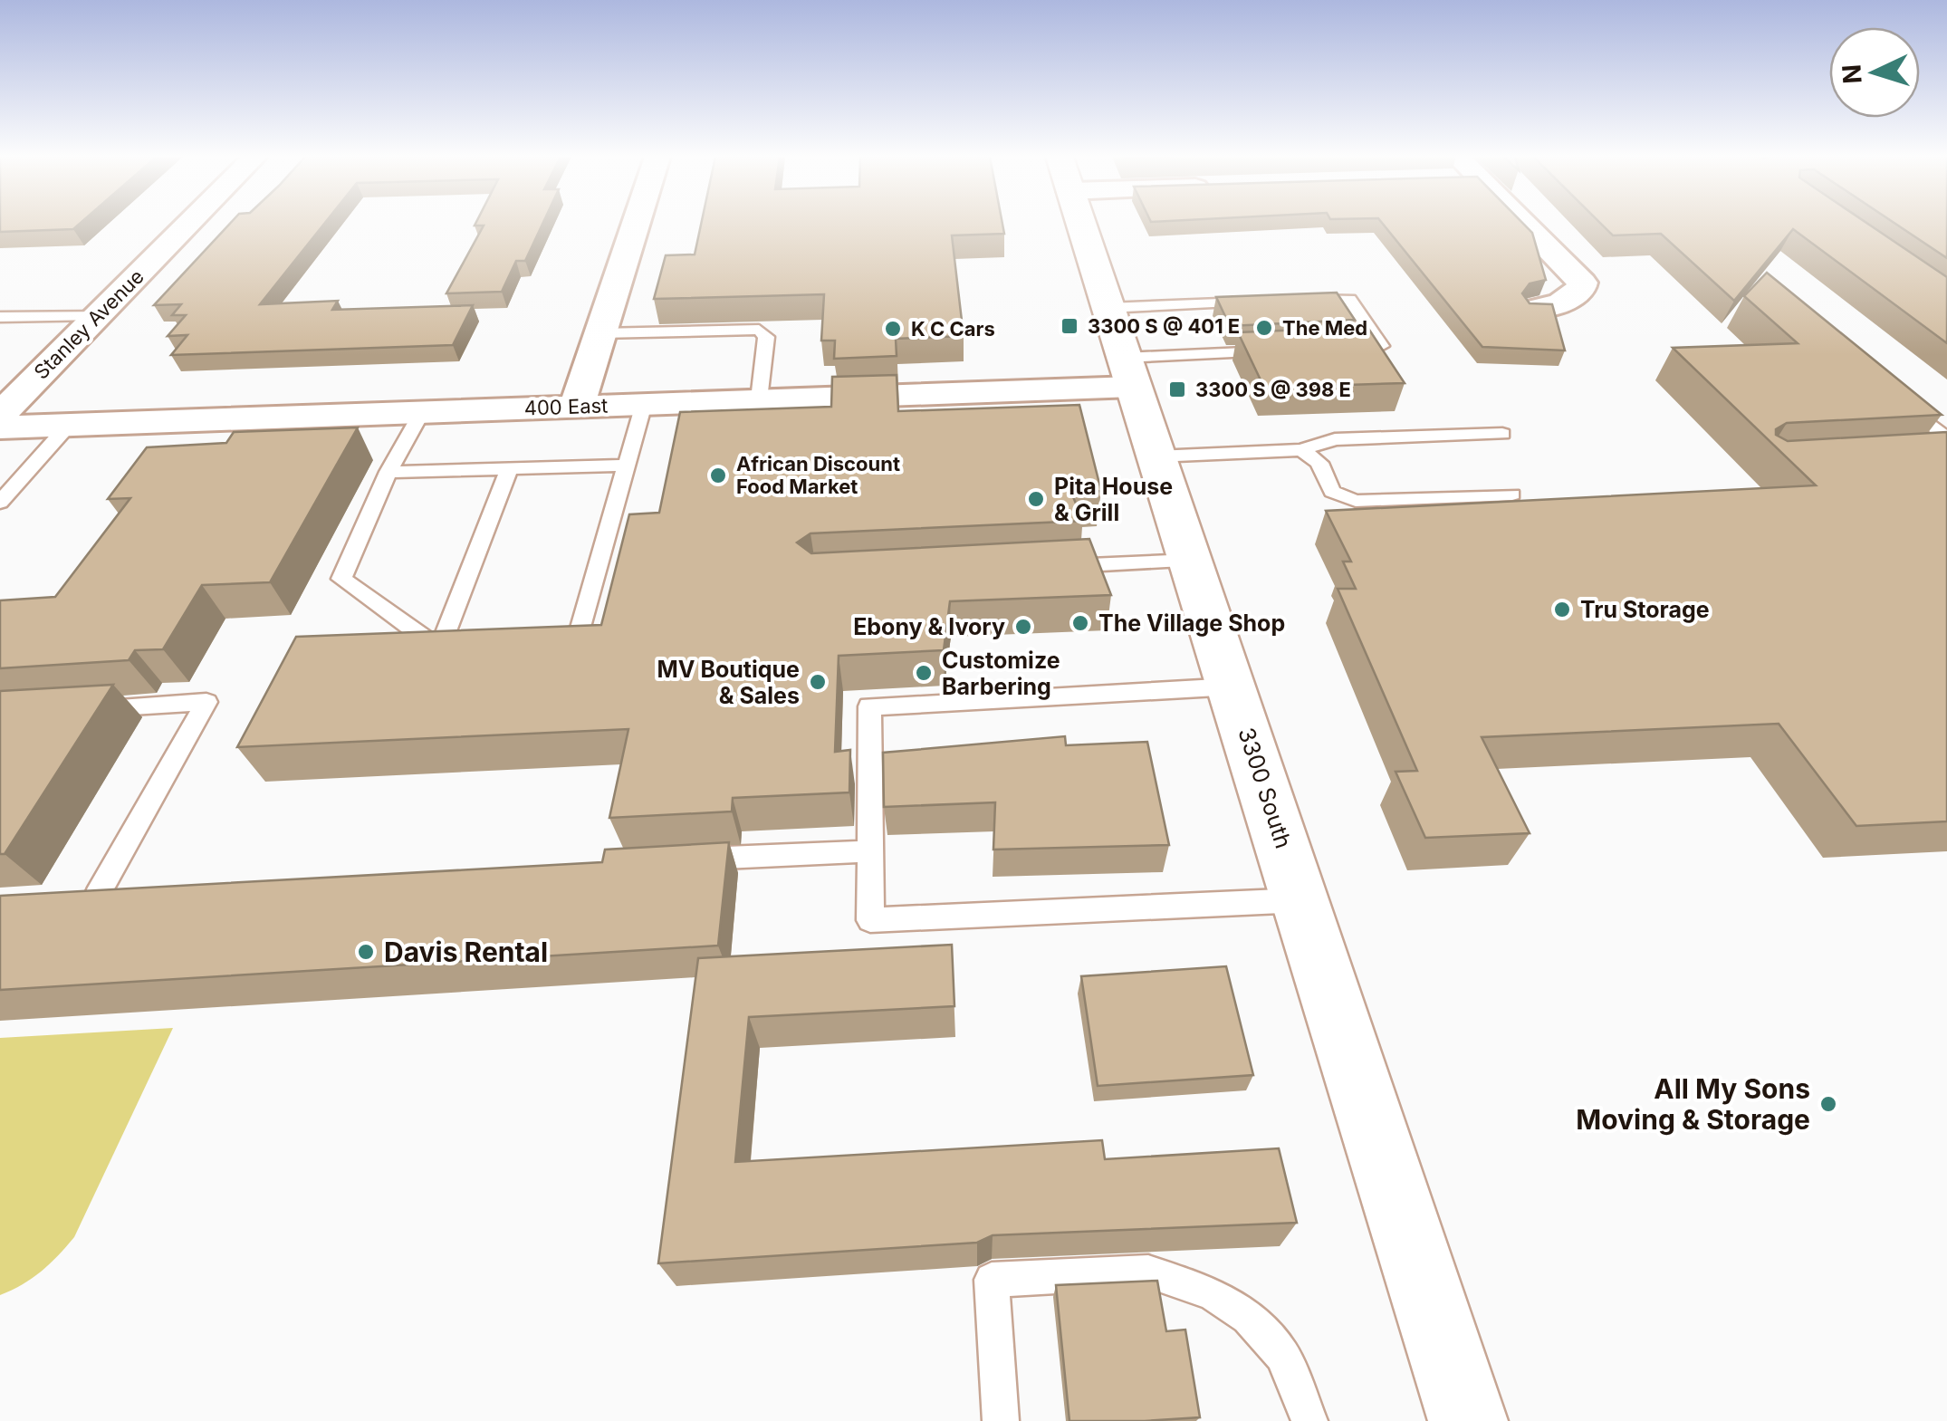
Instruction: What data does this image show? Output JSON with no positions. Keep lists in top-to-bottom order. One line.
{"streets":{"main road":["3300 South"],"street":["Stanley Avenue","400 East"]},"crossings":[["400 East","3300 South"]],"places":{"transit":["3300 S @ 401 E","3300 S @ 398 E"],"other":["The Med","K C Cars","African Discount Food Market","Pita House & Grill","Tru Storage","The Village Shop","Ebony & Ivory","Customize Barbering","MV Boutique & Sales","Davis Rental","All My Sons Moving & Storage"]},"north":"left"}
